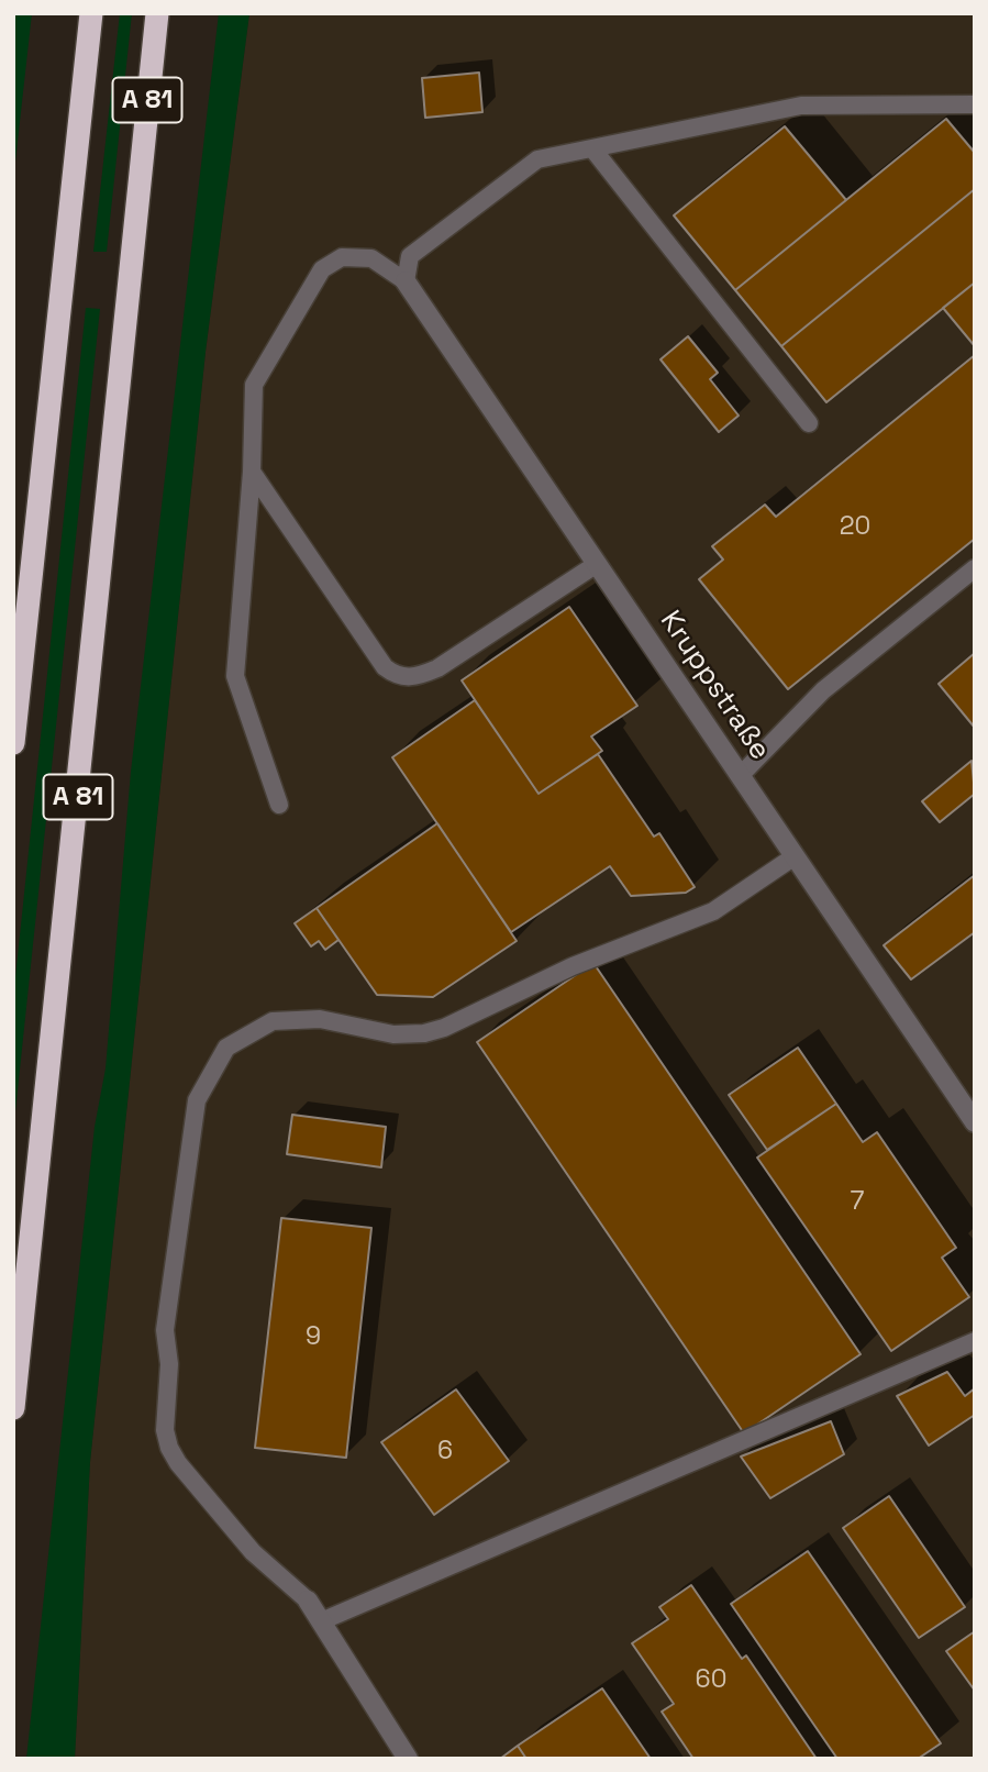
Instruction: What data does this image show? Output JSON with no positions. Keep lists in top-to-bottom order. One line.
{"streets":{"highway":["A 81"],"street":["Kruppstraße"]},"house_numbers":["20","7","9","6","60"]}
